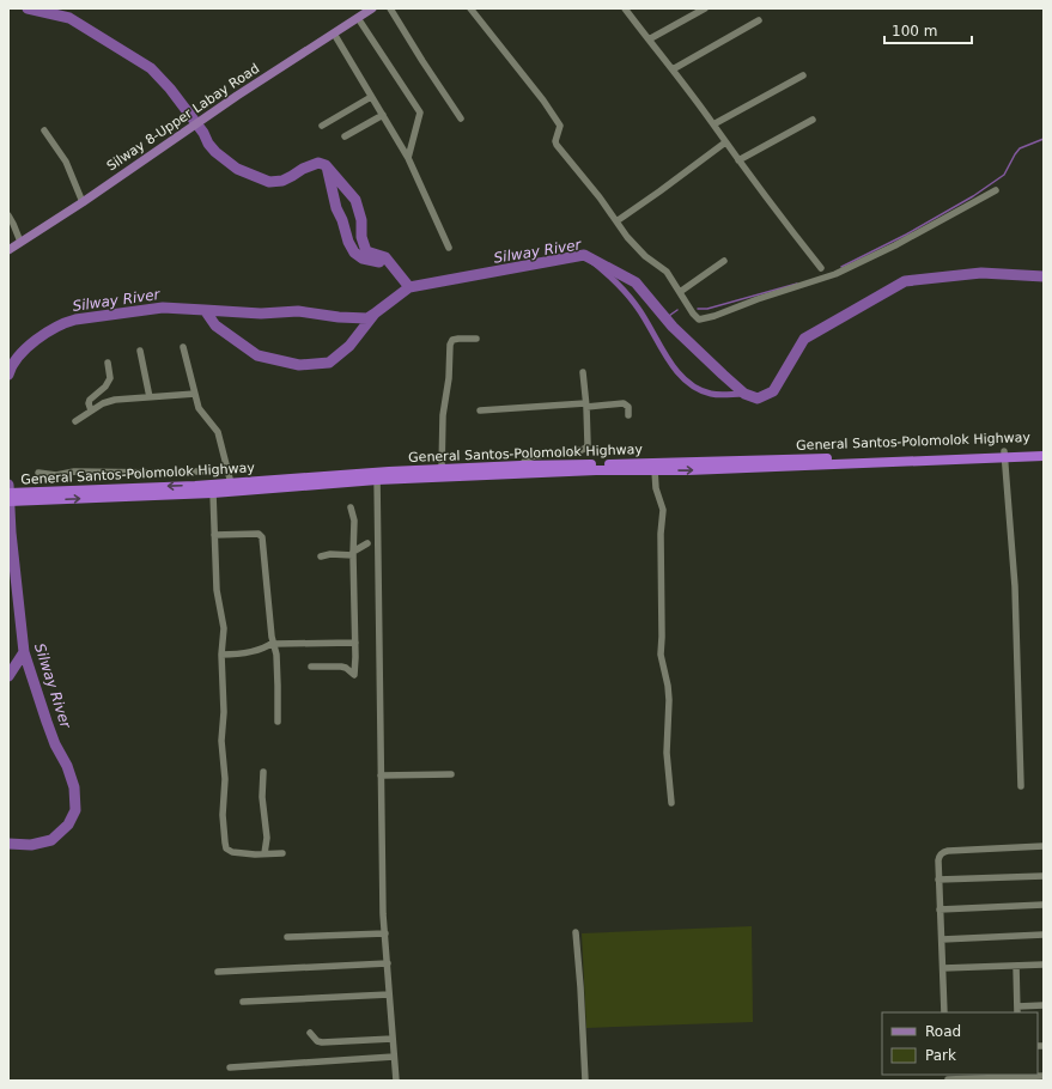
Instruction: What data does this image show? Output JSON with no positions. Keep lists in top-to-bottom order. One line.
{"streets":{"highway":["General Santos-Polomolok Highway"],"main road":["Silway 8-Upper Labay Road"]},"water":["Silway River"],"legend":["Road","Park"],"scale_bar":"100 m"}
